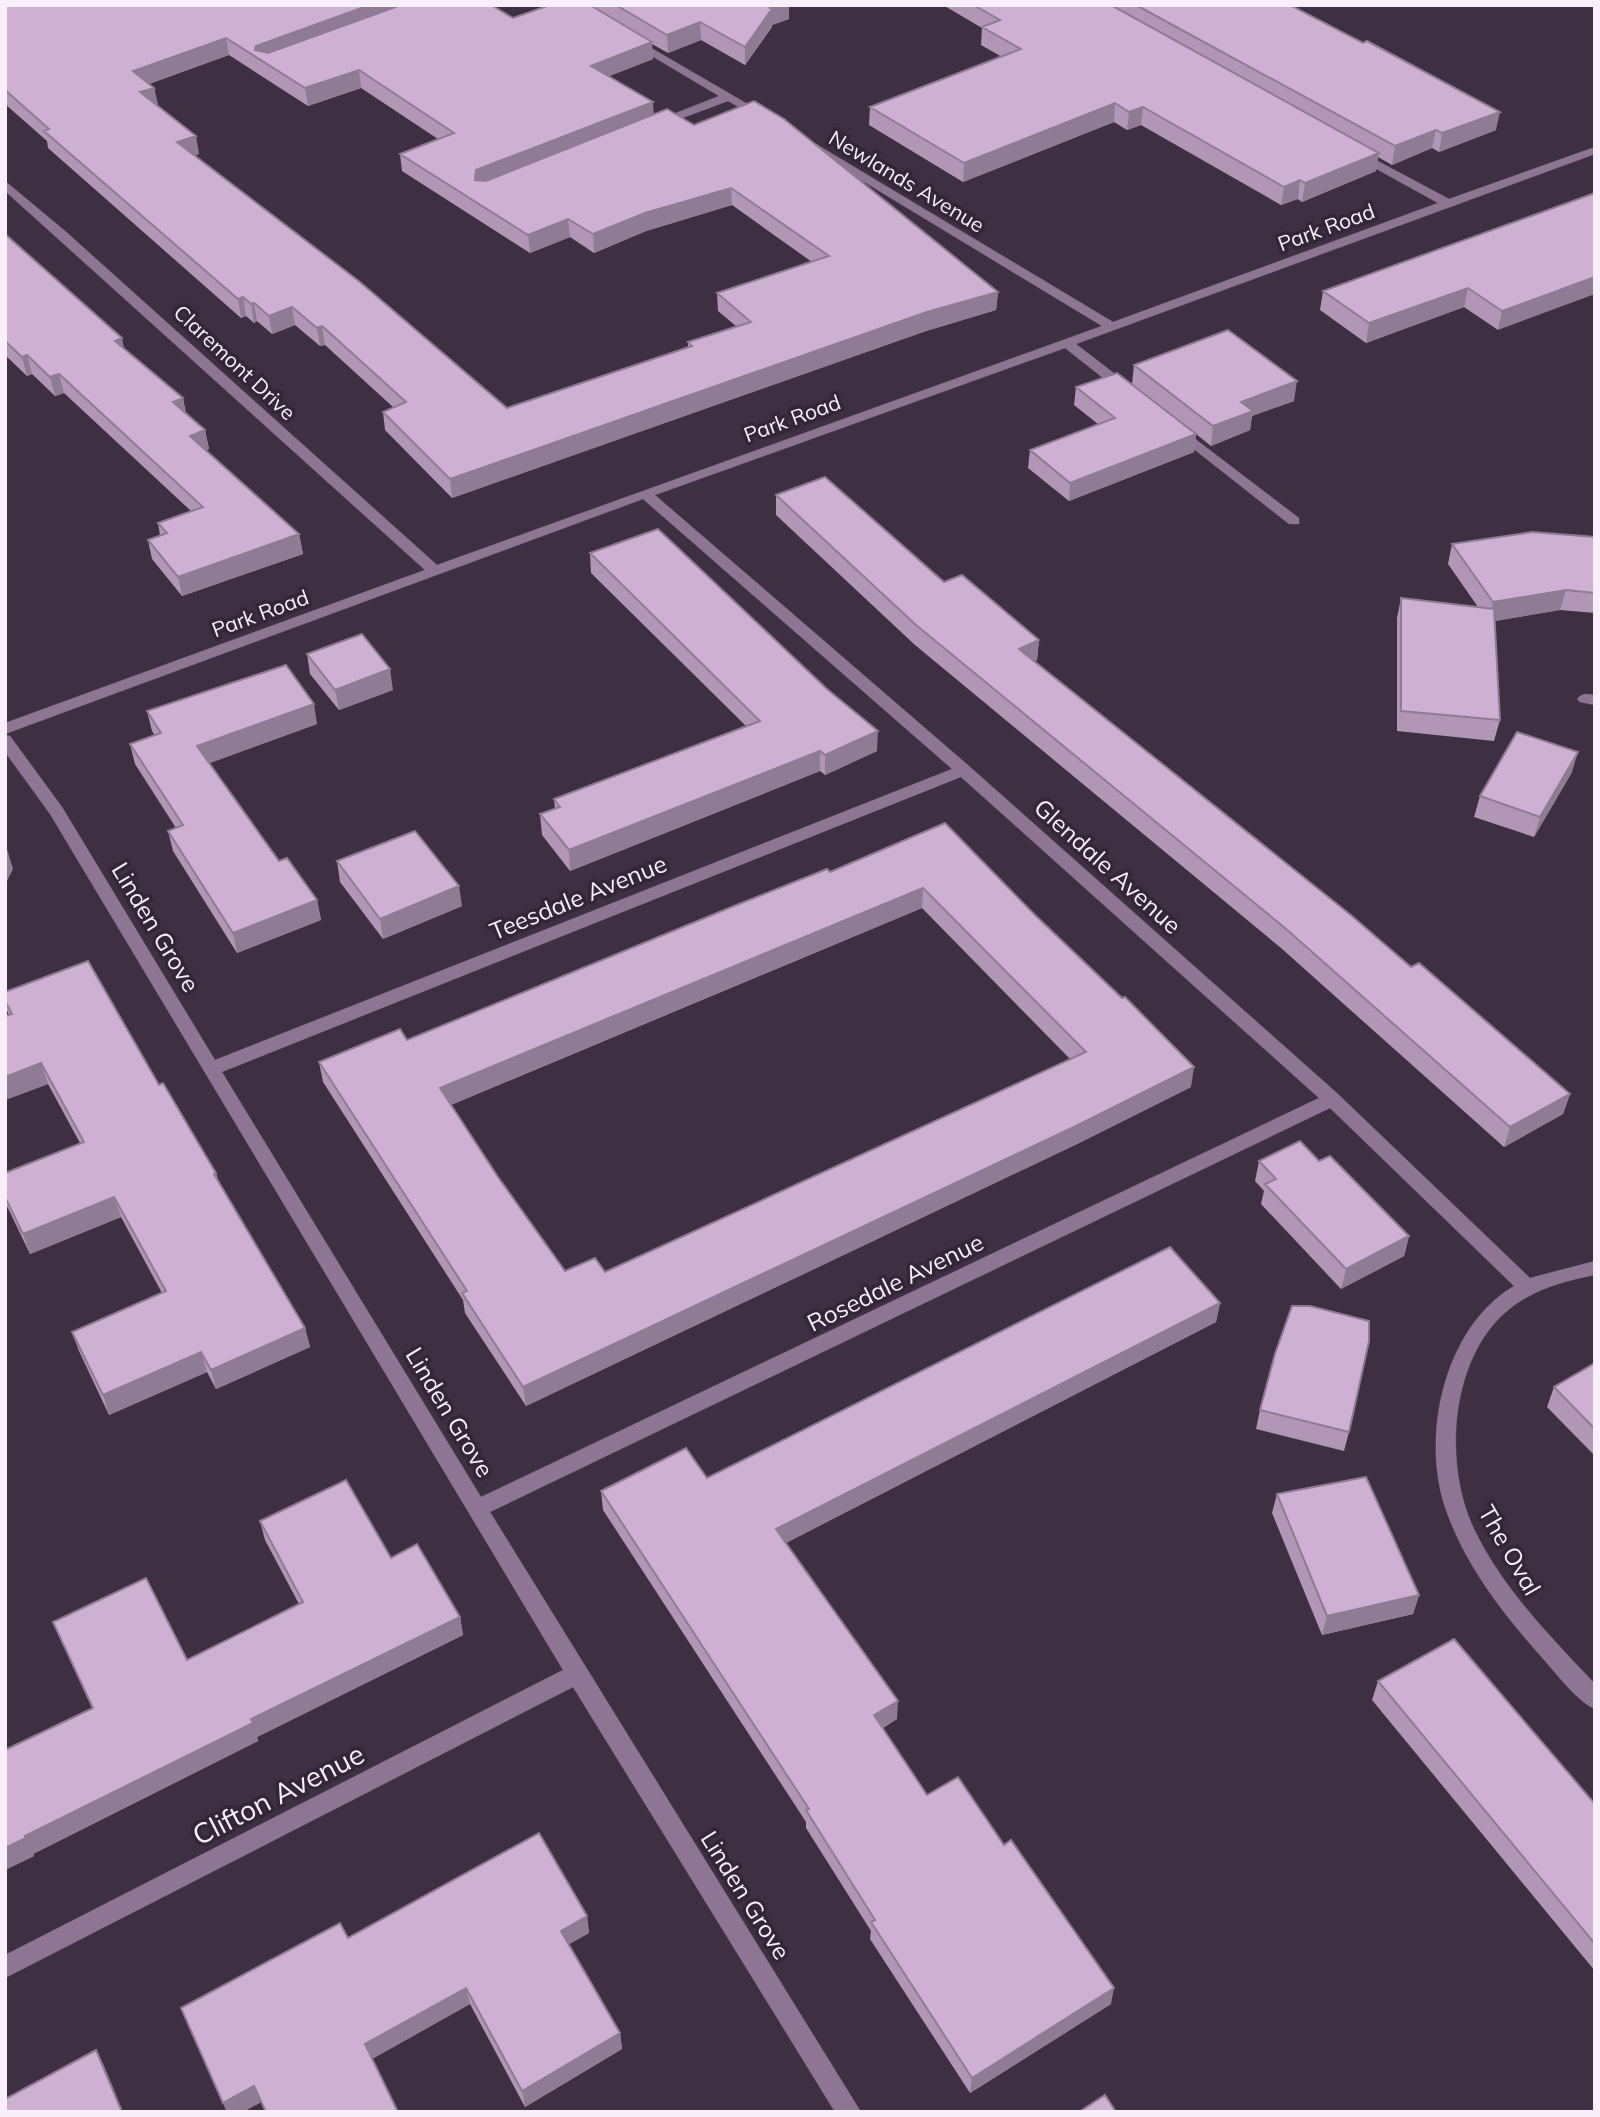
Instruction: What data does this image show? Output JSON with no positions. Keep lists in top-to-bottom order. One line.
{"streets":{"street":["Newlands Avenue","Park Road","Claremont Drive","Glendale Avenue","Teesdale Avenue","Linden Grove","Rosedale Avenue","The Oval","Clifton Avenue"]},"crossings":[["Newlands Avenue","Park Road"],["Park Road","Claremont Drive"],["Park Road","Glendale Avenue"],["Glendale Avenue","Teesdale Avenue"],["Glendale Avenue","Rosedale Avenue"],["Glendale Avenue","The Oval"],["Teesdale Avenue","Linden Grove"],["Linden Grove","Rosedale Avenue"],["Linden Grove","Clifton Avenue"]]}
